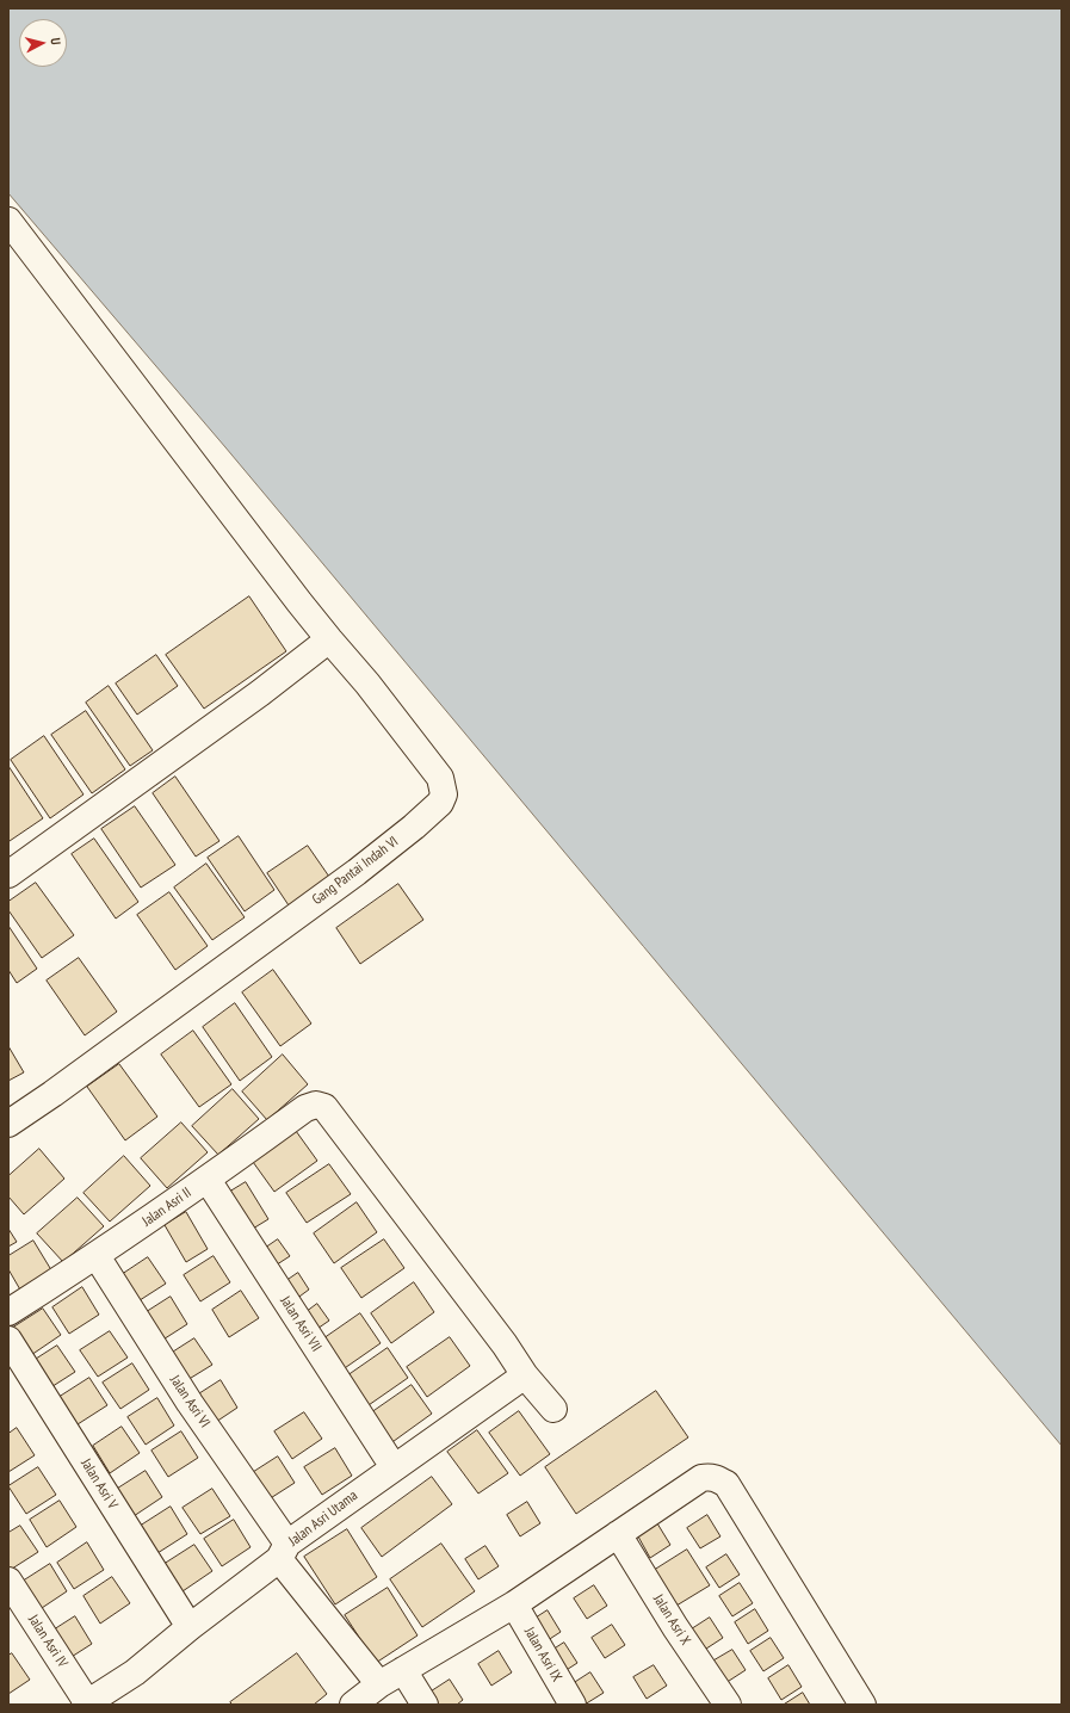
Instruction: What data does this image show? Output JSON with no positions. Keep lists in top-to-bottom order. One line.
{"streets":{"street":["Gang Pantai Indah VI","Jalan Asri II","Jalan Asri VII","Jalan Asri VI","Jalan Asri V","Jalan Asri Utama","Jalan Asri X","Jalan Asri IV","Jalan Asri IX"]},"crossings":[["Jalan Asri II","Jalan Asri VII"],["Jalan Asri II","Jalan Asri VI"],["Jalan Asri II","Jalan Asri Utama"],["Jalan Asri VII","Jalan Asri Utama"],["Jalan Asri VI","Jalan Asri Utama"],["Jalan Asri V","Jalan Asri Utama"],["Jalan Asri Utama","Jalan Asri IV"]],"north":"right"}
